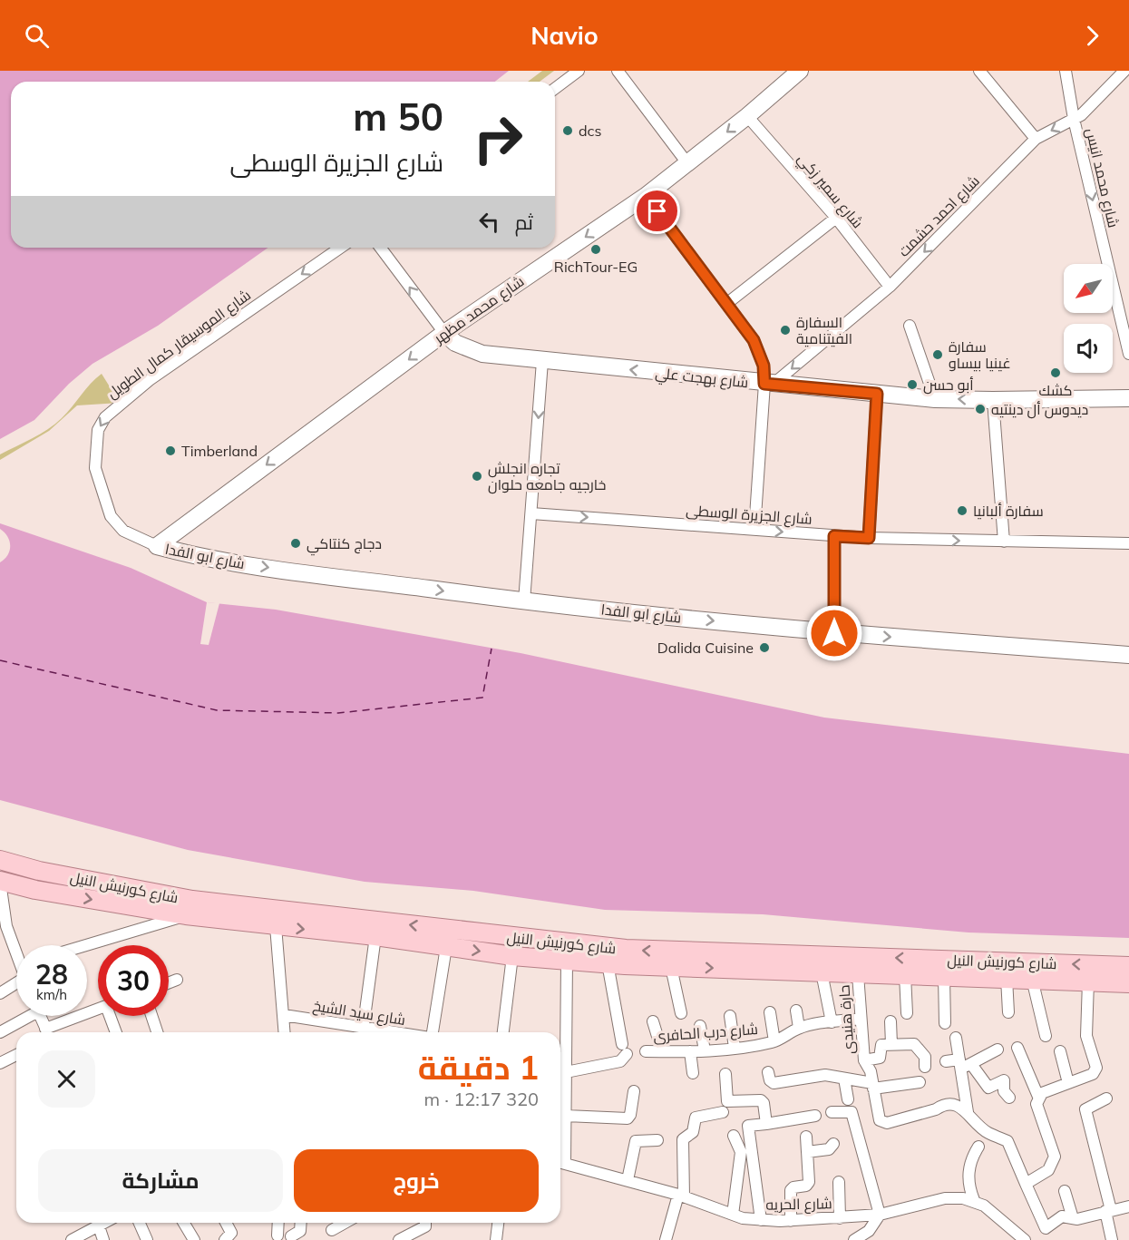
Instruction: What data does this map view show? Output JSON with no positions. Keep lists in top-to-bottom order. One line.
{"streets":{"main road":["شارع كورنيش النيل"],"street":["شارع محمد انيس","شارع سمير زكي","شارع احمد حشمت","شارع محمد مظهر","شارع الموسيقار كمال الطويل","شارع بهجت علي","شارع الجزيرة الوسطى","شارع ابو الفدا","شارع سيد الشيخ","حارة هنيدى","شارع درب الحافرى","شارع الحريه"]},"crossings":[["شارع محمد انيس","شارع احمد حشمت"],["شارع سمير زكي","شارع احمد حشمت"],["شارع سمير زكي","شارع محمد مظهر"],["شارع احمد حشمت","شارع بهجت علي"],["شارع محمد مظهر","شارع الموسيقار كمال الطويل"],["شارع محمد مظهر","شارع بهجت علي"],["شارع محمد مظهر","شارع ابو الفدا"],["شارع الموسيقار كمال الطويل","شارع ابو الفدا"],["شارع كورنيش النيل","حارة هنيدى"],["حارة هنيدى","شارع درب الحافرى"]],"one_way":["شارع محمد انيس","شارع محمد مظهر","شارع بهجت علي","شارع الجزيرة الوسطى","شارع ابو الفدا"],"places":["dcs","RichTour-EG","السفارة الفيتنامية","سفارة غينيا بيساو","كشك","أبو حسن","ديدوس أل دينتيه","Timberland","تجاره انجلش خارجيه جامعه حلوان","سفارة ألبانيا","دجاج كنتاكي","Dalida Cuisine"],"north":"bottom left","page":{"header":"Navio","turn":["50 m","شارع الجزيرة الوسطى"],"then":"ثم","speed":"28 km/h","limit":"30","heading":["1 دقيقة","320 m · 12:17"],"buttons":["خروج","مشاركة"]}}
